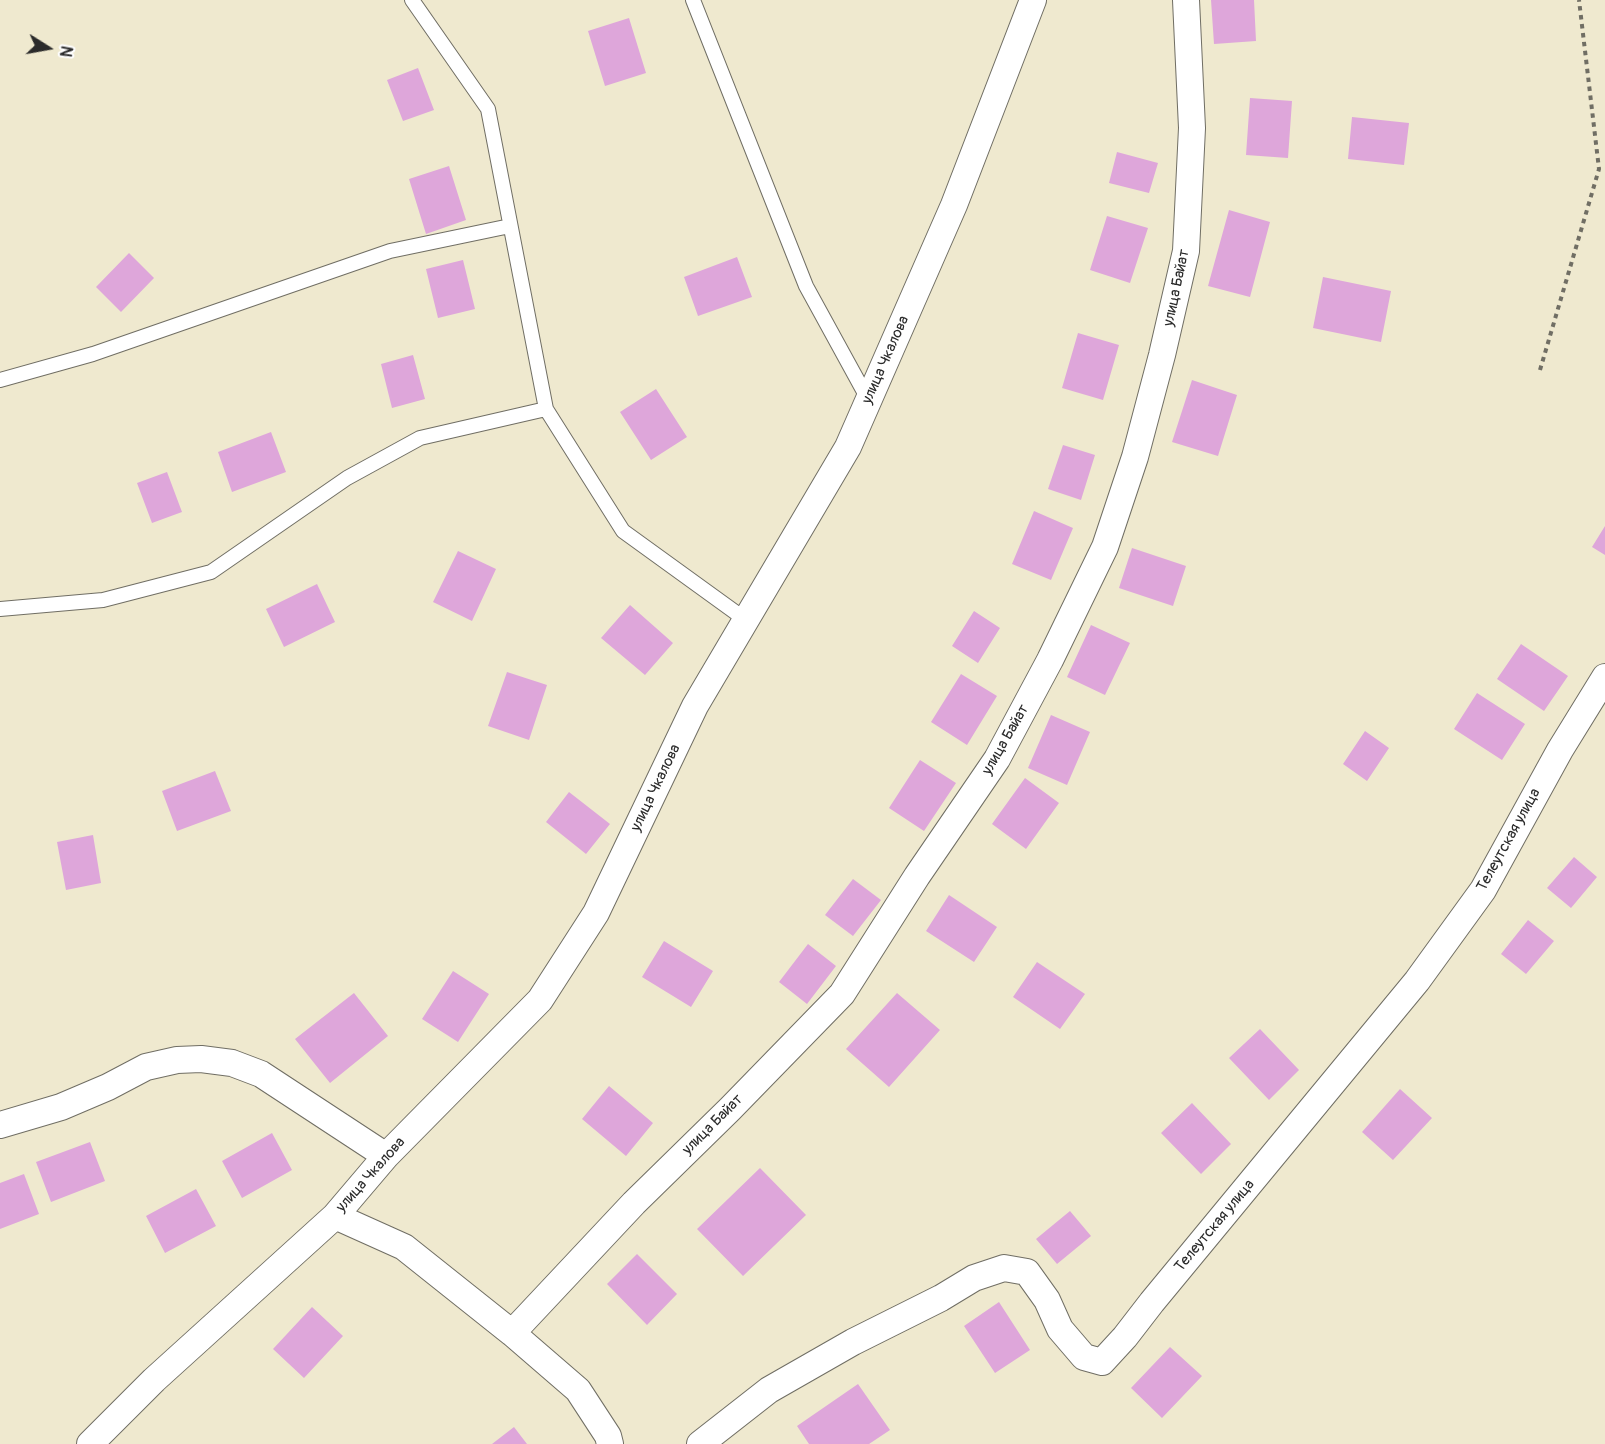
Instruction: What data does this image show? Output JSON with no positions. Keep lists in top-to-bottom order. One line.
{"streets":{"street":["улица Байат","улица Чкалова","Телеутская улица"]},"north":"right"}
